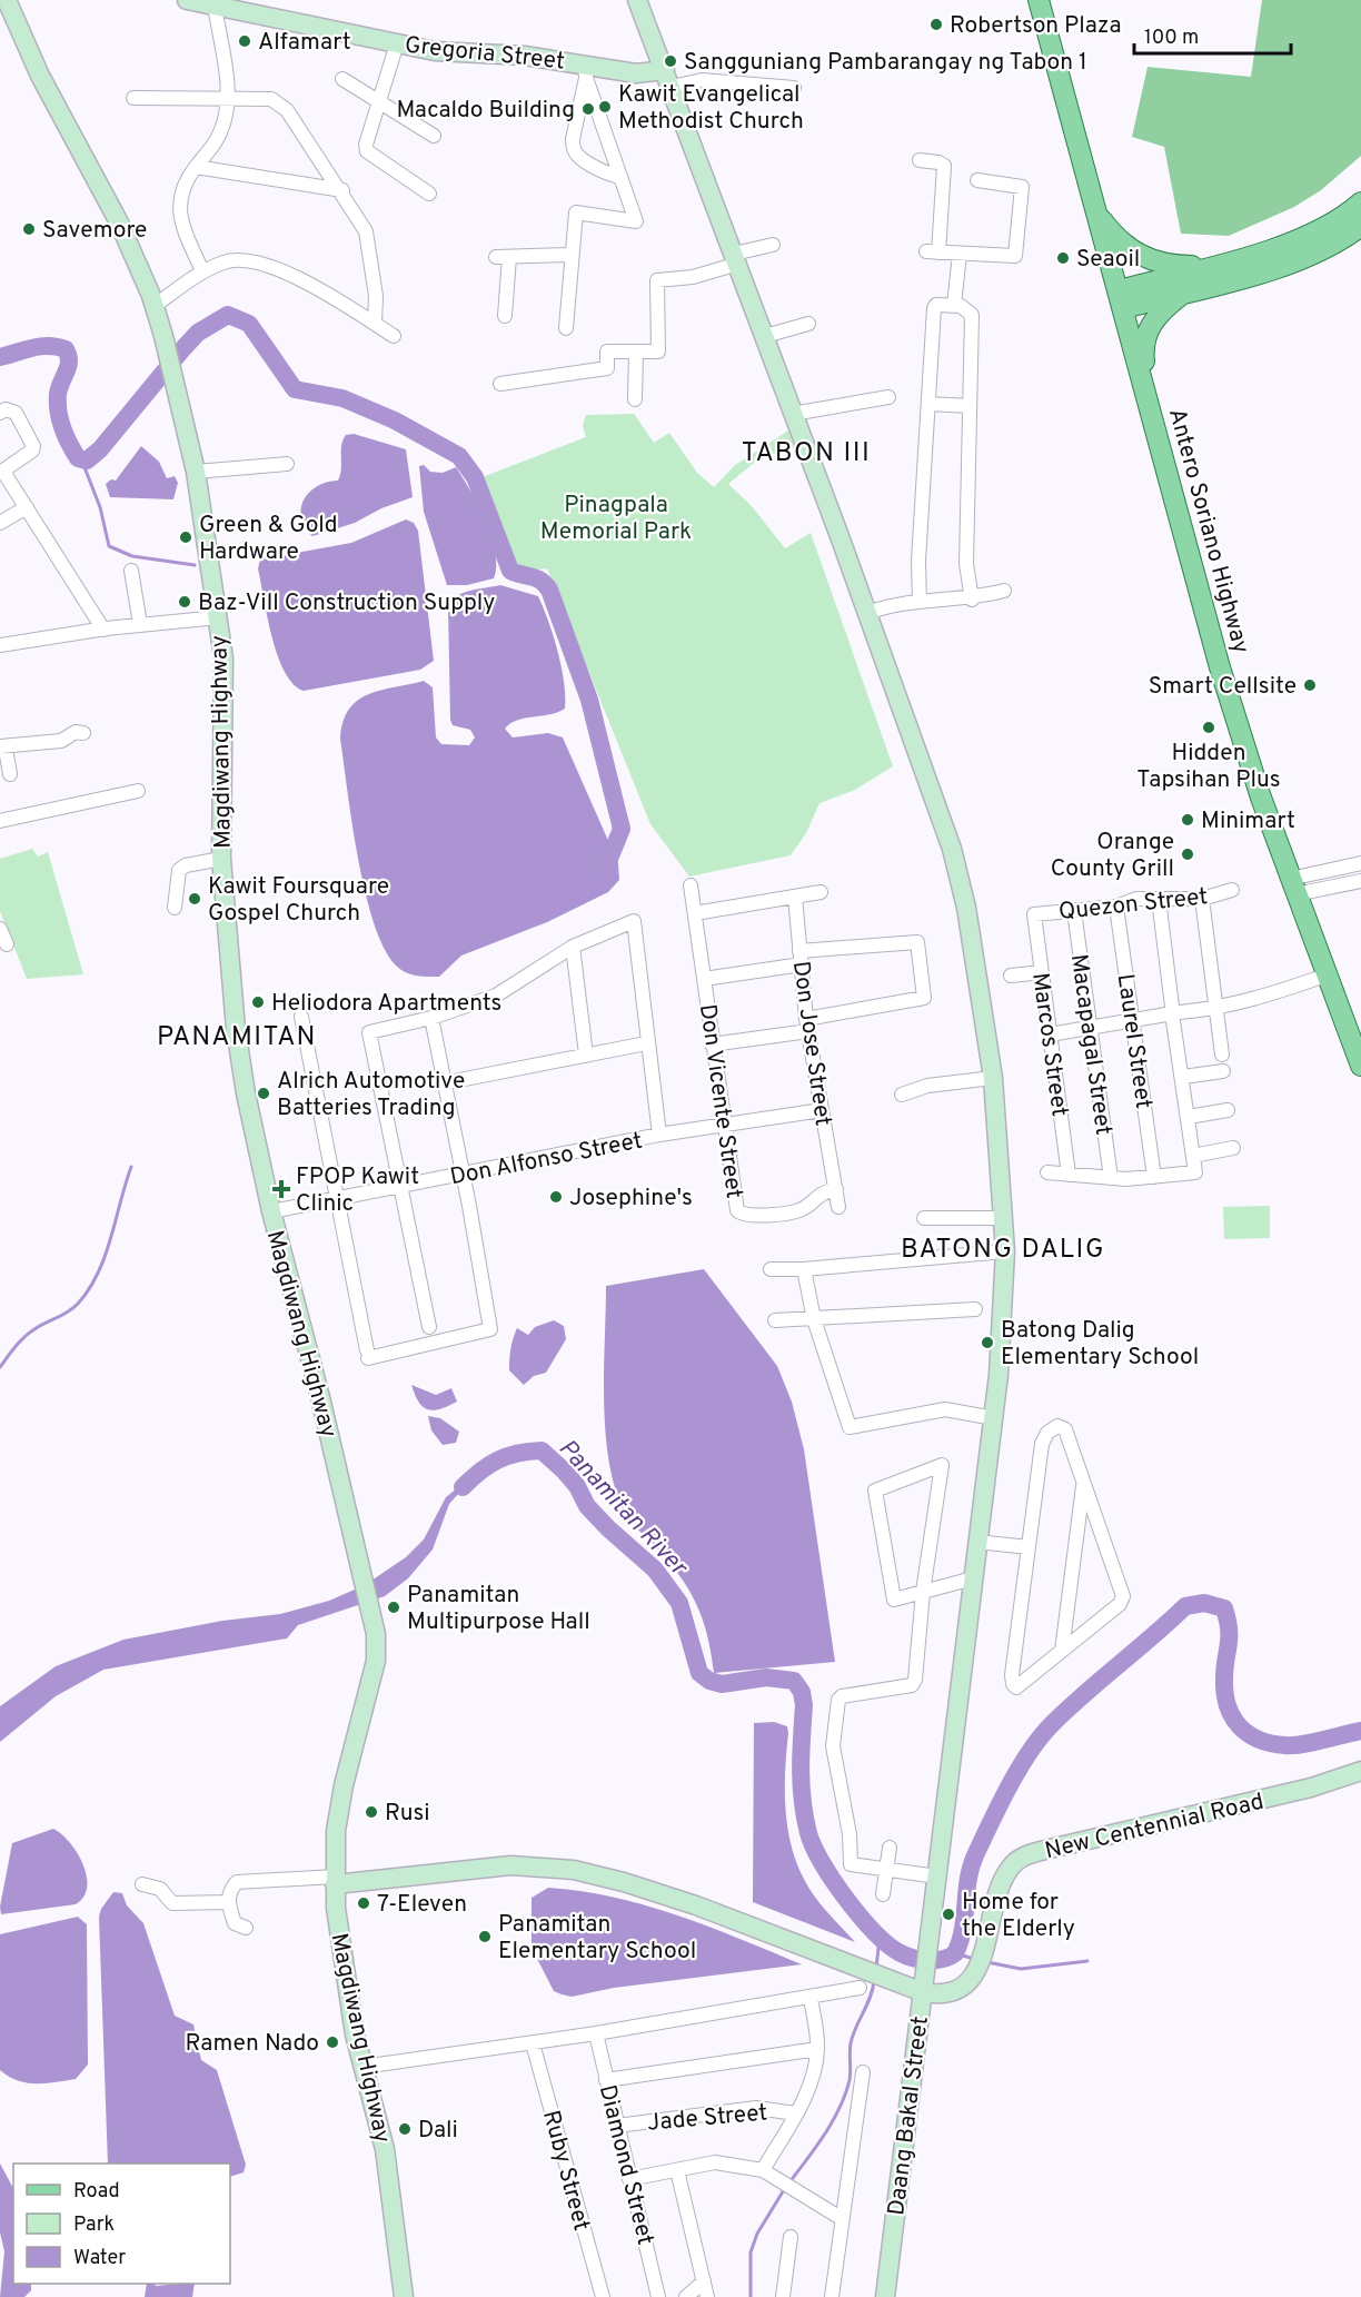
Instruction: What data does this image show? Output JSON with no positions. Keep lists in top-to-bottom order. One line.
{"streets":{"main road":["Antero Soriano Highway"],"street":["Gregoria Street","Magdiwang Highway","Quezon Street","Laurel Street","Don Jose Street","Marcos Street","Macapagal Street","Don Vicente Street","Don Alfonso Street","New Centennial Road","Daang Bakal Street","Jade Street","Diamond Street","Ruby Street"]},"crossings":[["Gregoria Street","Daang Bakal Street"],["Magdiwang Highway","Don Alfonso Street"],["Magdiwang Highway","New Centennial Road"],["Quezon Street","Laurel Street"],["Quezon Street","Marcos Street"],["Quezon Street","Macapagal Street"],["Don Jose Street","Don Vicente Street"],["Don Jose Street","Don Alfonso Street"],["Don Vicente Street","Don Alfonso Street"],["New Centennial Road","Daang Bakal Street"],["Jade Street","Diamond Street"]],"districts":["TABON III","PANAMITAN","BATONG DALIG"],"water":["Panamitan River"],"parks":["Pinagpala Memorial Park"],"places":{"other":["Robertson Plaza","Alfamart","Sangguniang Pambarangay ng Tabon 1","Kawit Evangelical Methodist Church","Macaldo Building","Savemore","Seaoil","Green & Gold Hardware","Baz-Vill Construction Supply","Smart Cellsite","Hidden Tapsihan Plus","Minimart","Orange County Grill","Kawit Foursquare Gospel Church","Heliodora Apartments","Alrich Automotive Batteries Trading","Josephine's","Batong Dalig Elementary School","Panamitan Multipurpose Hall","Rusi","7-Eleven","Home for the Elderly","Panamitan Elementary School","Ramen Nado","Dali"],"health":["FPOP Kawit Clinic"]},"legend":["Road","Park","Water"],"scale_bar":"100 m"}
